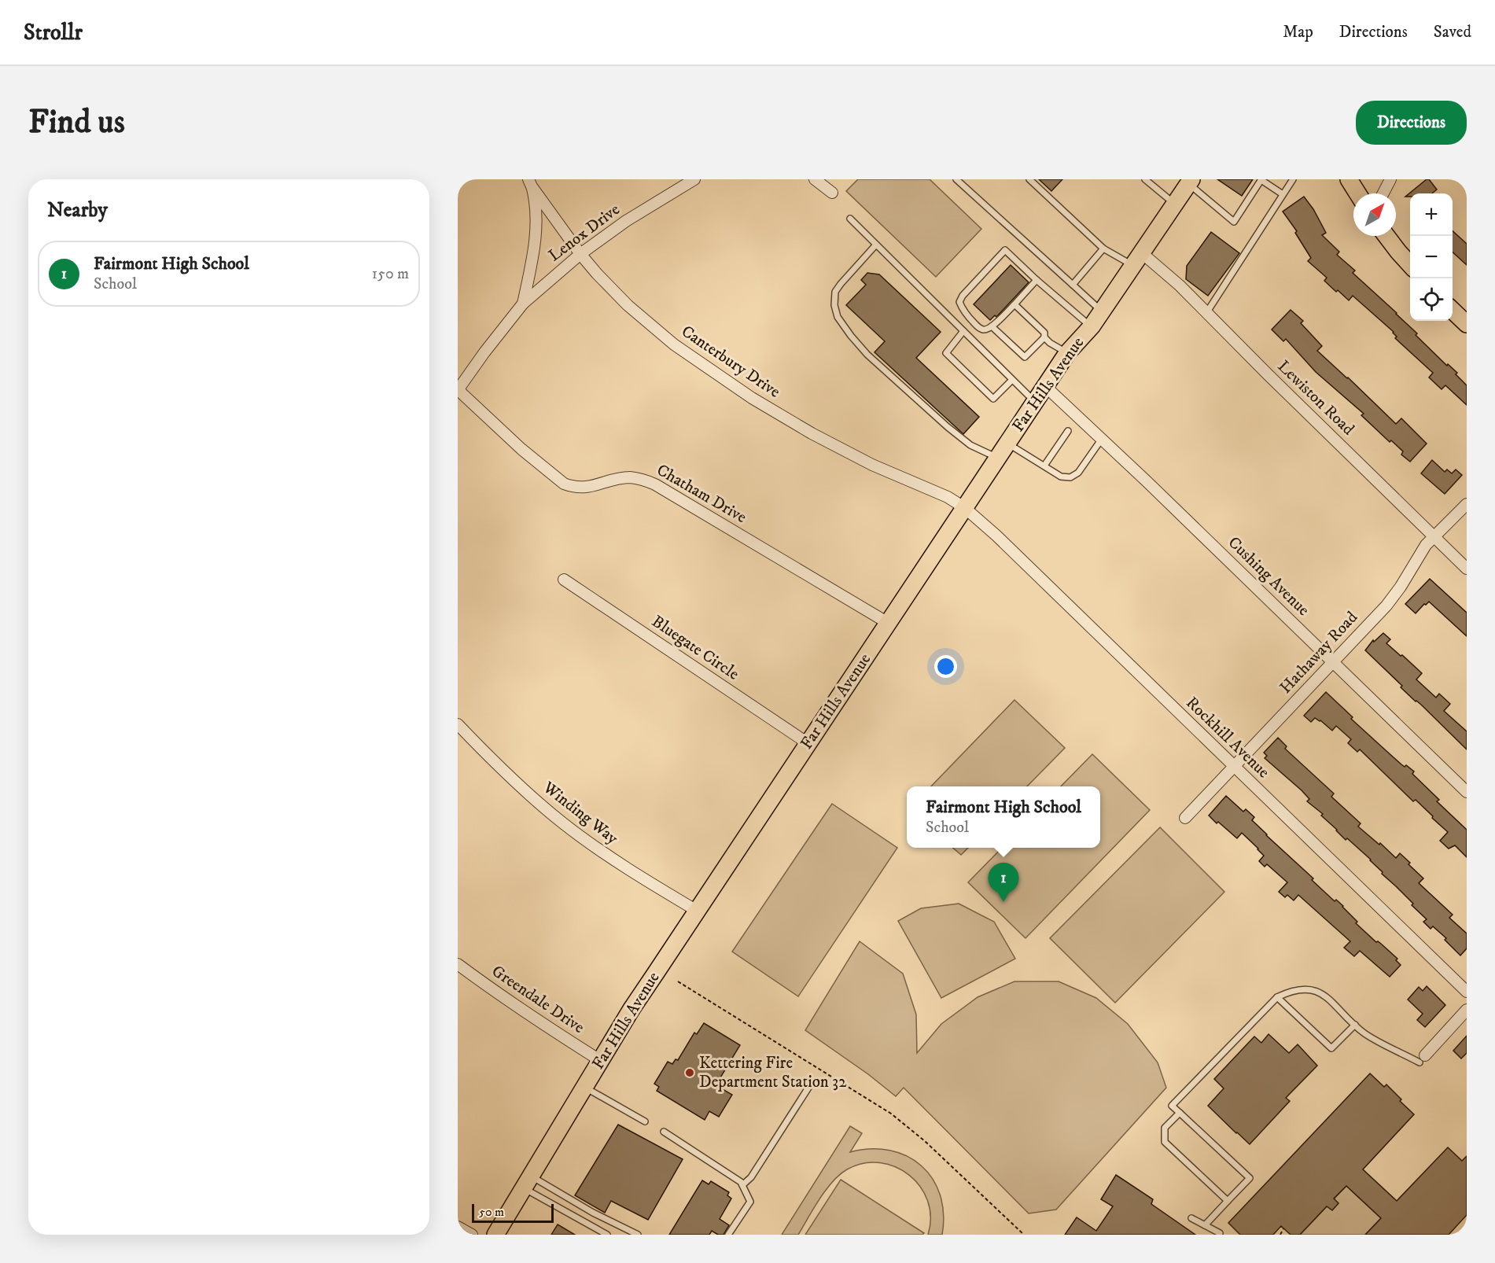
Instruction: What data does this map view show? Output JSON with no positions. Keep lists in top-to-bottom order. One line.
{"streets":{"main road":["Far Hills Avenue"],"street":["Lenox Drive","Canterbury Drive","Lewiston Road","Chatham Drive","Cushing Avenue","Bluegate Circle","Hathaway Road","Rockhill Avenue","Winding Way","Greendale Drive"]},"crossings":[["Lenox Drive","Canterbury Drive"],["Lenox Drive","Chatham Drive"],["Canterbury Drive","Far Hills Avenue"],["Canterbury Drive","Rockhill Avenue"],["Far Hills Avenue","Lewiston Road"],["Far Hills Avenue","Chatham Drive"],["Far Hills Avenue","Cushing Avenue"],["Far Hills Avenue","Bluegate Circle"],["Far Hills Avenue","Rockhill Avenue"],["Far Hills Avenue","Winding Way"],["Far Hills Avenue","Greendale Drive"],["Lewiston Road","Hathaway Road"],["Cushing Avenue","Hathaway Road"],["Hathaway Road","Rockhill Avenue"]],"places":["Kettering Fire Department Station 32"],"scale_bar":"50 m","north":"top right","page":{"header":"Strollr","nav":["Map","Directions","Saved"],"buttons":"Directions","title":"Find us","heading":"Nearby","map_buttons":["+","−"],"list":[{"mark":"1","name":"Fairmont High School","note":"School","value":"150 m"}],"popup":["Fairmont High School","School"],"pins":"1","scale":"50 m"}}
